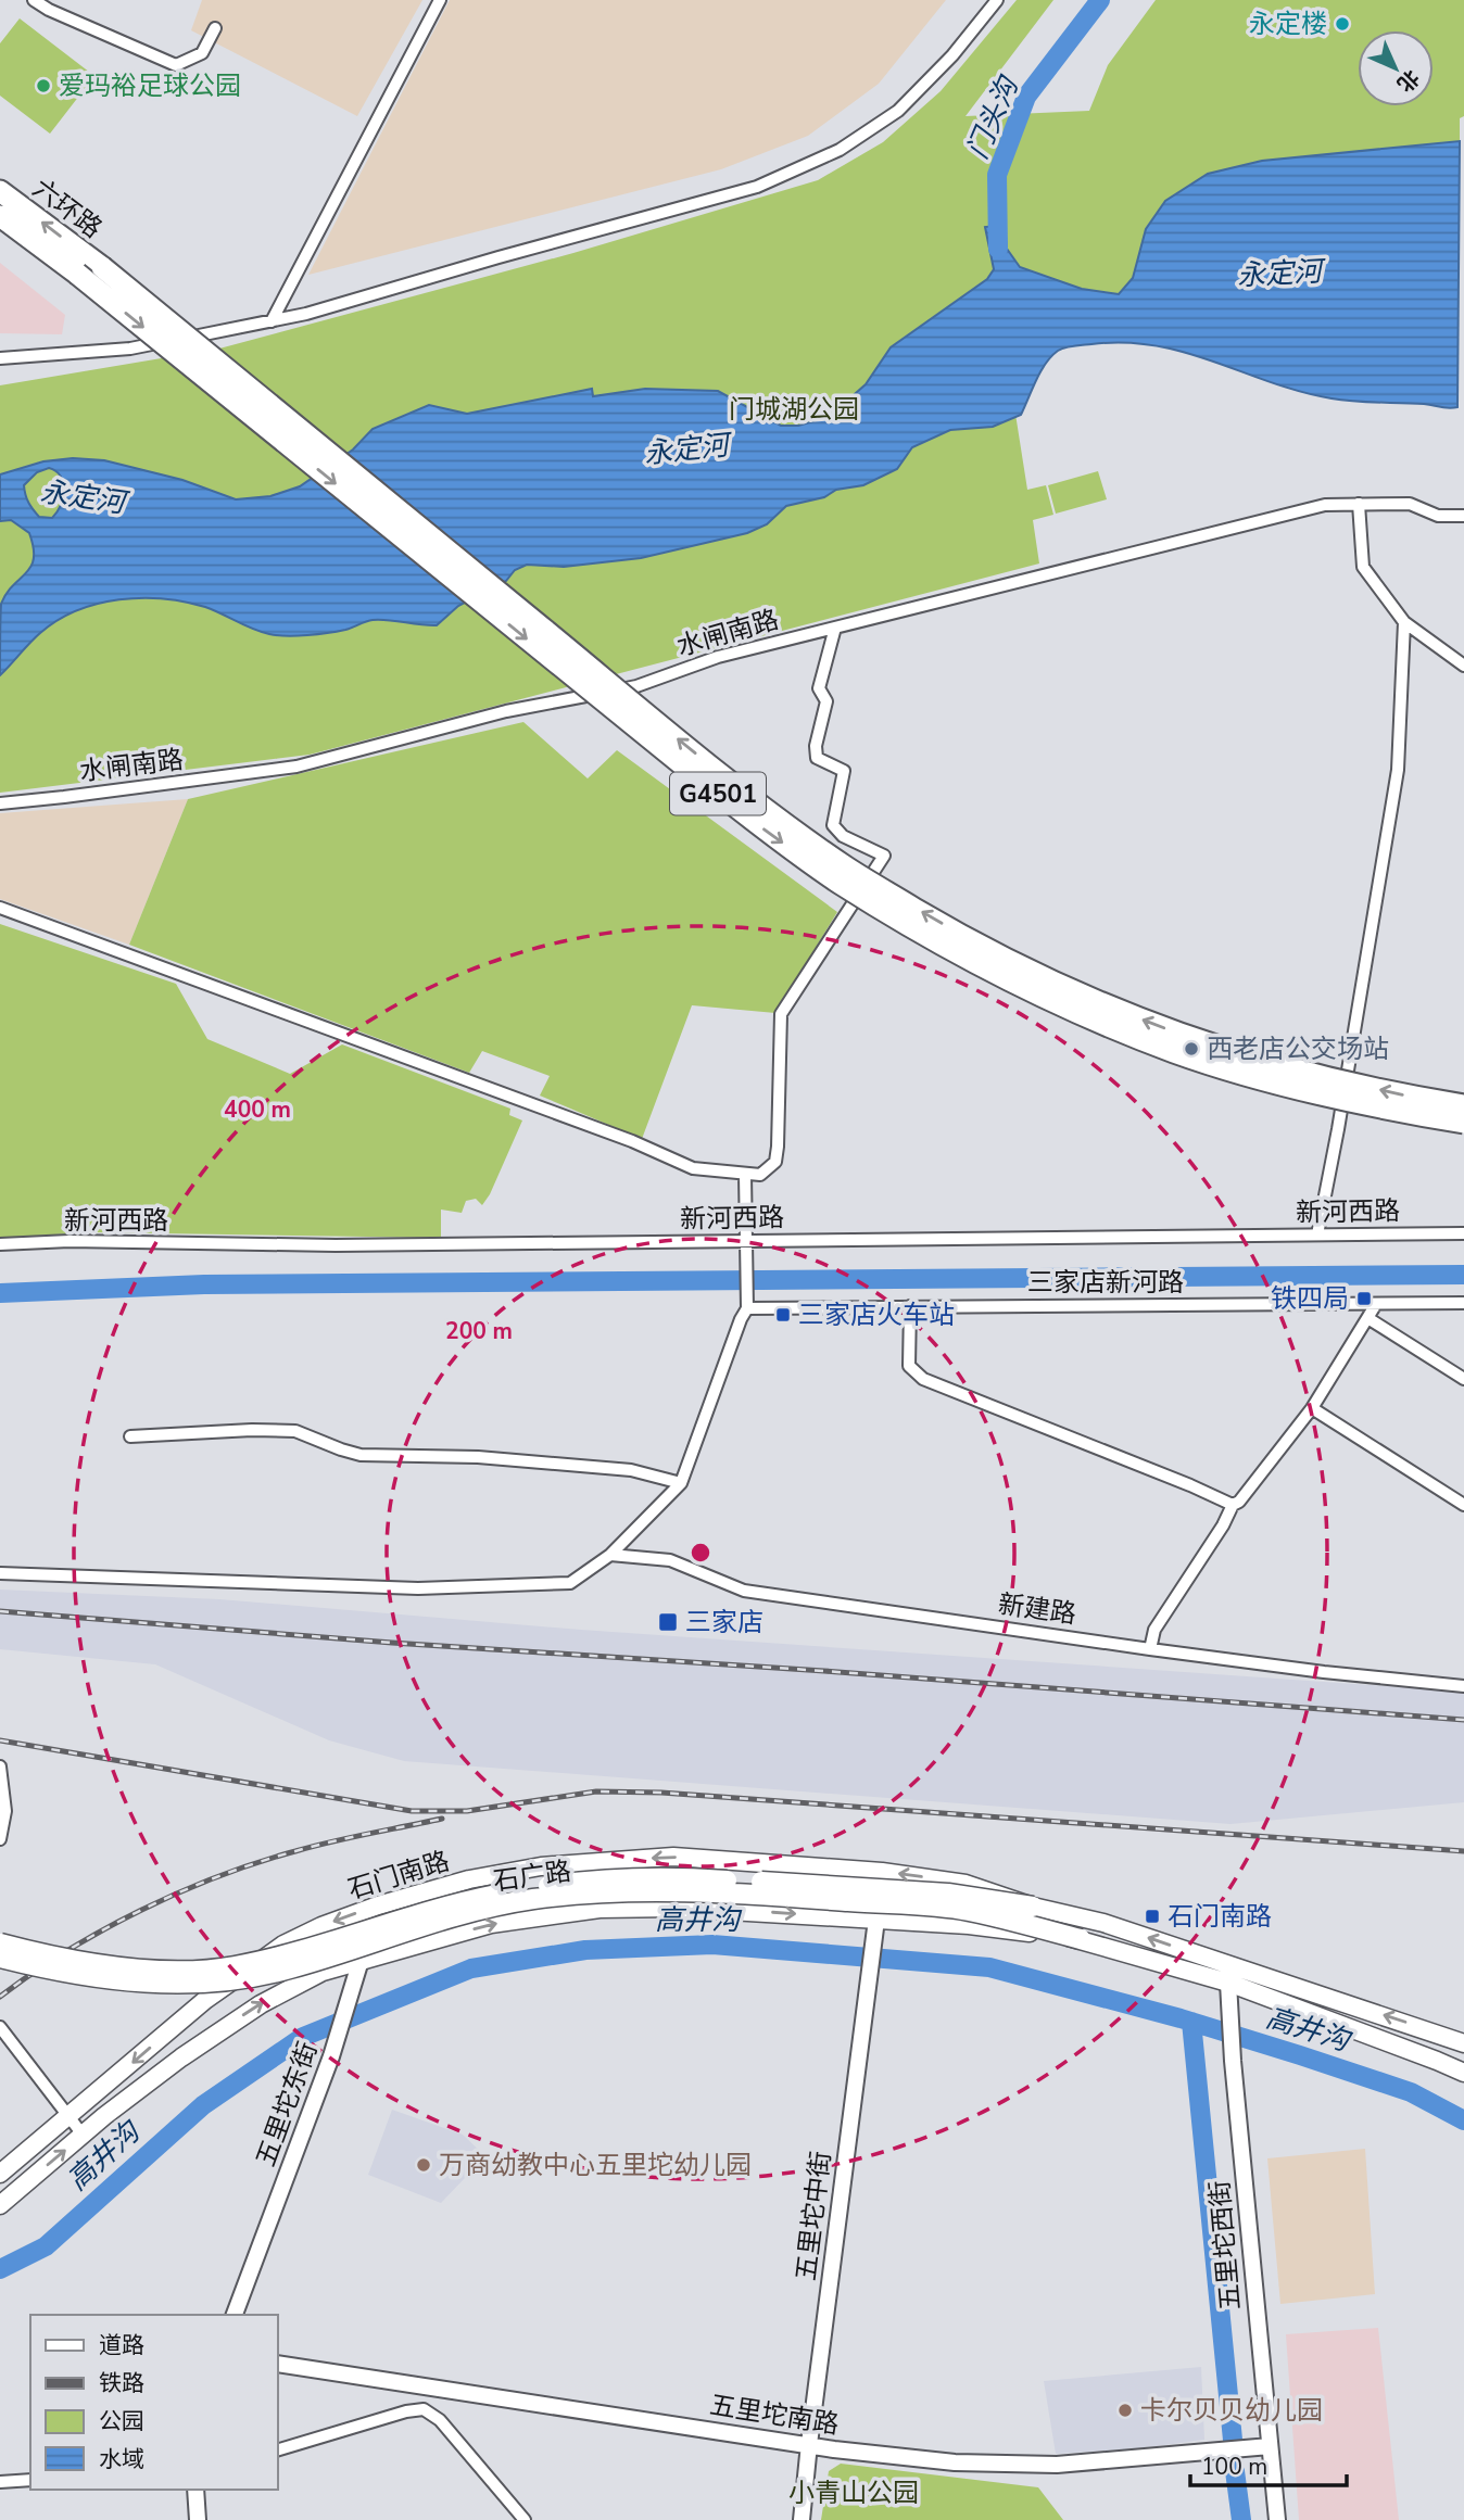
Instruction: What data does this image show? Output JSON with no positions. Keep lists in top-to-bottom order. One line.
{"streets":{"highway":["六环路","G4501"],"main road":["石门南路","石广路"],"street":["水闸南路","新河西路","三家店新河路","新建路","五里坨东街","五里坨中街","五里坨西街","五里坨南路"]},"crossings":[["石门南路","石广路"],["石门南路","五里坨东街"],["石门南路","五里坨中街"],["石门南路","五里坨西街"],["五里坨中街","五里坨南路"],["五里坨西街","五里坨南路"]],"water":["门头沟","永定河","高井沟"],"parks":["门城湖公园","小青山公园"],"places":{"other":["永定楼","爱玛裕足球公园","西老店公交场站","万商幼教中心五里坨幼儿园","卡尔贝贝幼儿园"],"transit":["铁四局","三家店火车站","三家店","石门南路"]},"legend":["道路","铁路","公园","水域"],"scale_bar":"100 m","north":"bottom right","rings":["400 m","200 m"]}
